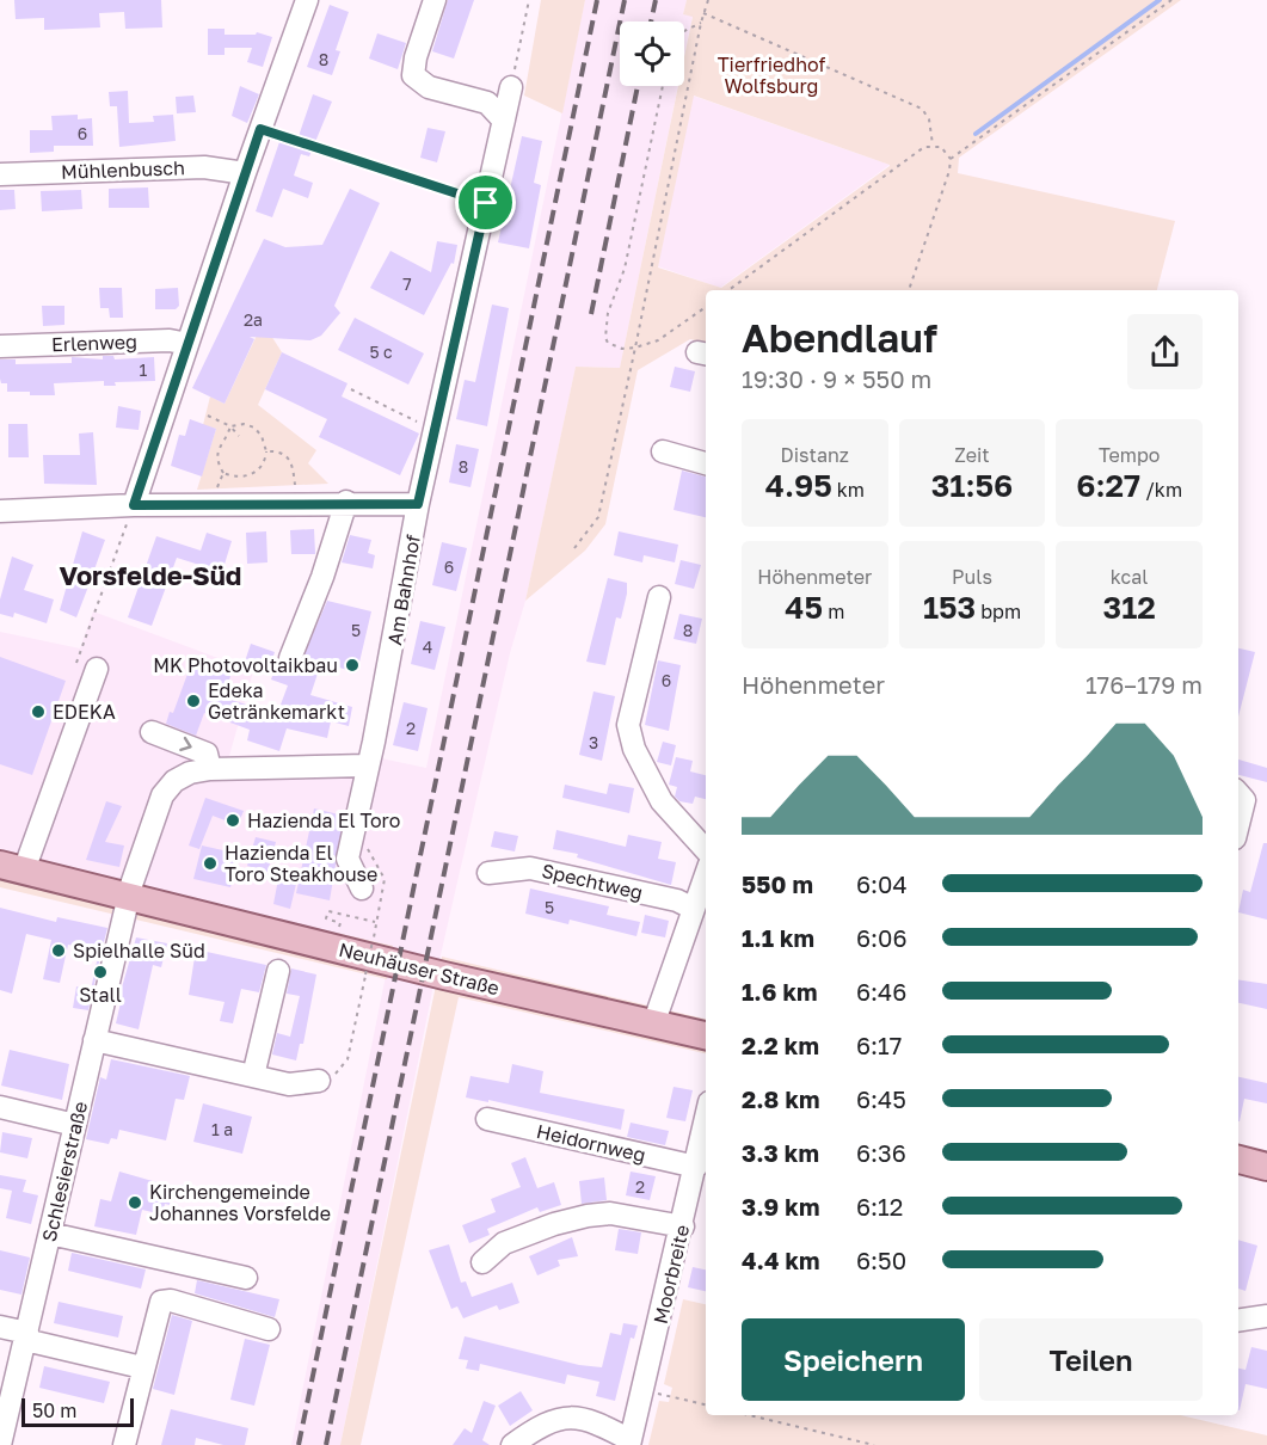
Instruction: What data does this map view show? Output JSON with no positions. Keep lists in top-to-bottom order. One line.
{"streets":{"main road":["Neuhäuser Straße"],"street":["Mühlenbusch","Erlenweg","Am Bahnhof","Spechtweg","Heidornweg","Schlesierstraße","Moorbreite"]},"crossings":[["Neuhäuser Straße","Schlesierstraße"],["Heidornweg","Moorbreite"]],"districts":["Vorsfelde-Süd"],"parks":["Tierfriedhof Wolfsburg"],"places":["MK Photovoltaikbau","Edeka Getränkemarkt","EDEKA","Hazienda El Toro","Hazienda El Toro Steakhouse","Spielhalle Süd","Stall","Kirchengemeinde Johannes Vorsfelde"],"house_numbers":["8","6","7","2a","5 c","1","8","6","5","8","4","6","2","3","5","1 a","2"],"scale_bar":"50 m","page":{"heading":["Abendlauf","19:30 · 9 × 550 m"],"stats":[["Distanz","4.95 km"],["Zeit","31:56"],["Tempo","6:27 /km"],["Höhenmeter","45 m"],["Puls","153 bpm"],["kcal","312"]],"chart":["Höhenmeter","176–179 m"],"list":[{"name":"550 m","note":"6:04"},{"name":"1.1 km","note":"6:06"},{"name":"1.6 km","note":"6:46"},{"name":"2.2 km","note":"6:17"},{"name":"2.8 km","note":"6:45"},{"name":"3.3 km","note":"6:36"},{"name":"3.9 km","note":"6:12"},{"name":"4.4 km","note":"6:50"}],"buttons":["Speichern","Teilen"],"scale":"50 m"}}
